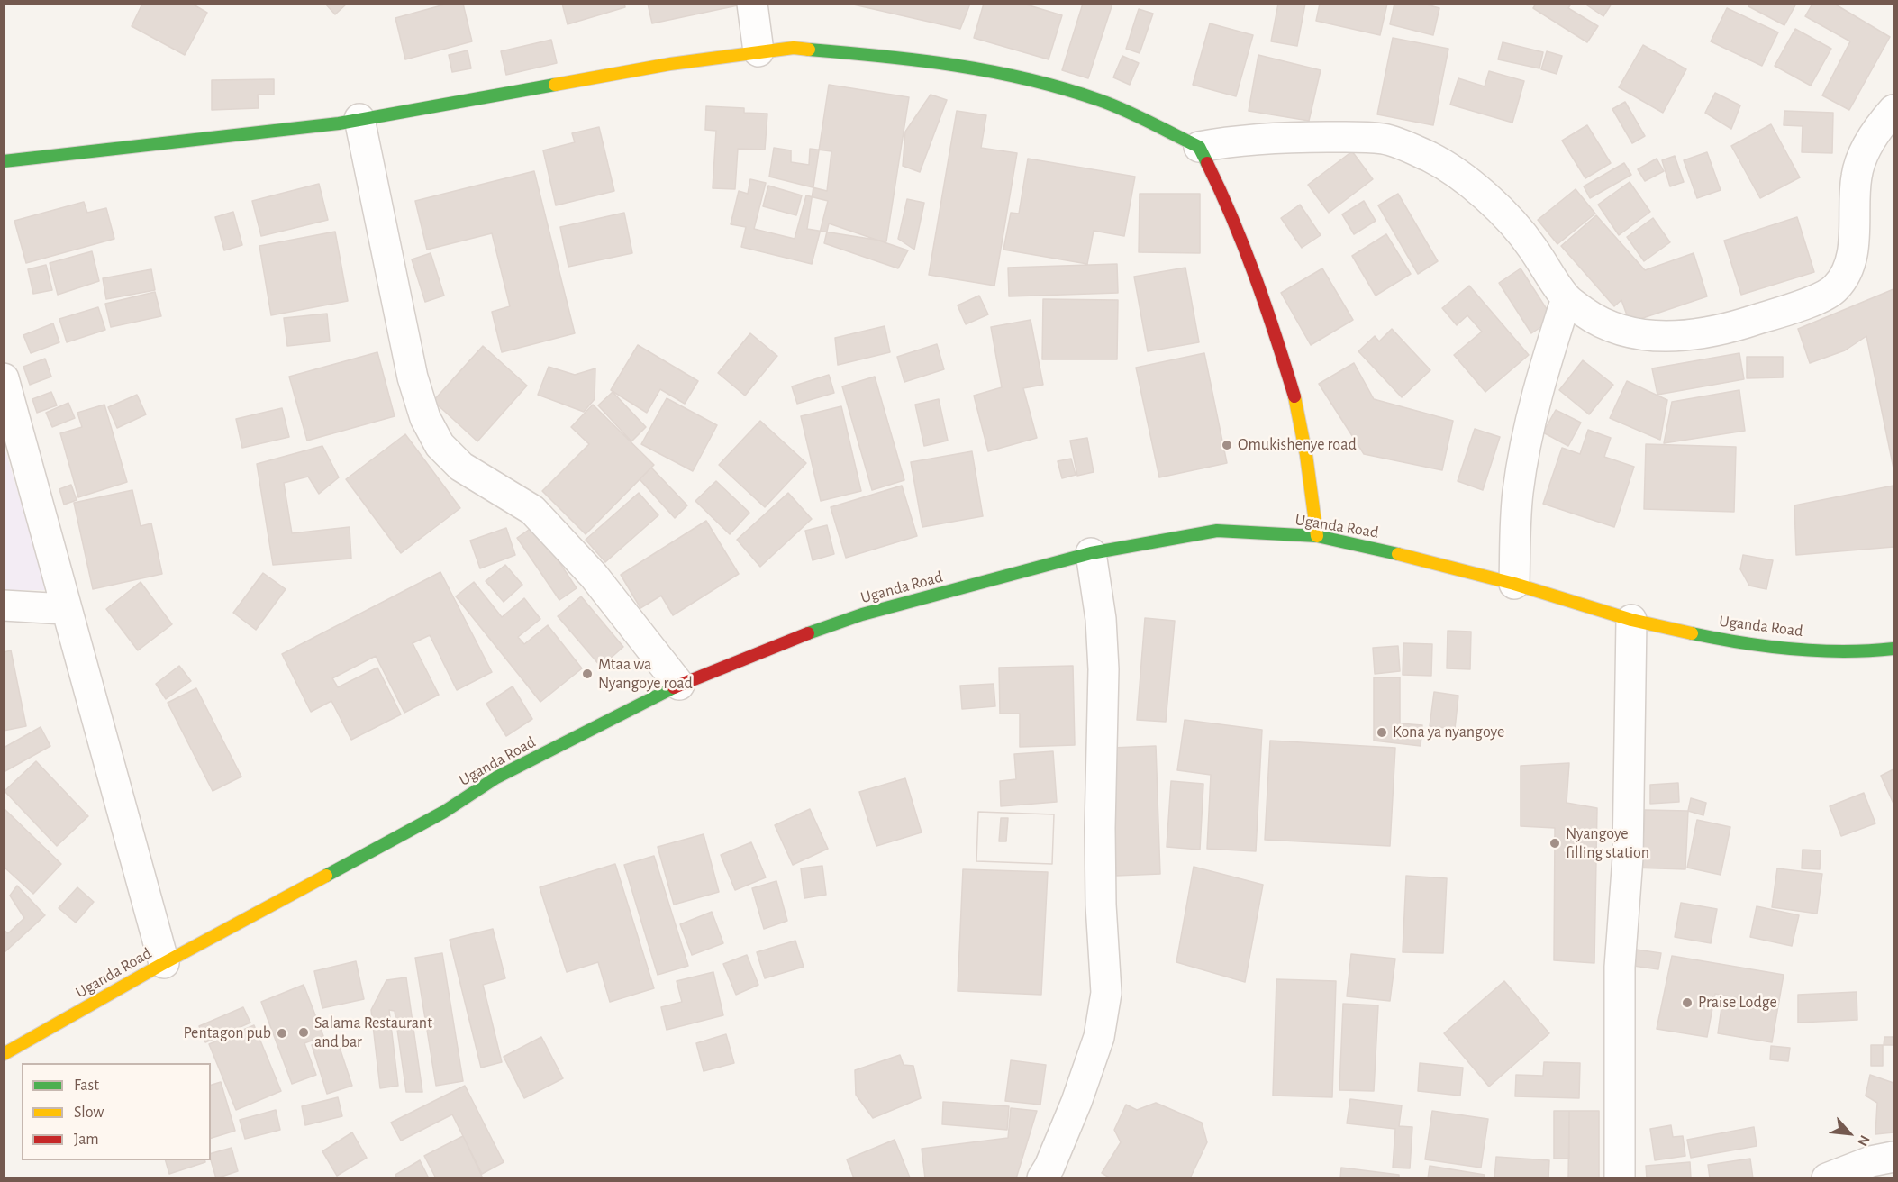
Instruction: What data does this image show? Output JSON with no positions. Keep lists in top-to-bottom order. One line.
{"streets":{"main road":["Uganda Road"]},"places":["Omukishenye road","Mtaa wa Nyangoye road","Kona ya nyangoye","Nyangoye filling station","Praise Lodge","Salama Restaurant and bar","Pentagon pub"],"legend":["Fast","Slow","Jam"],"north":"bottom right"}
